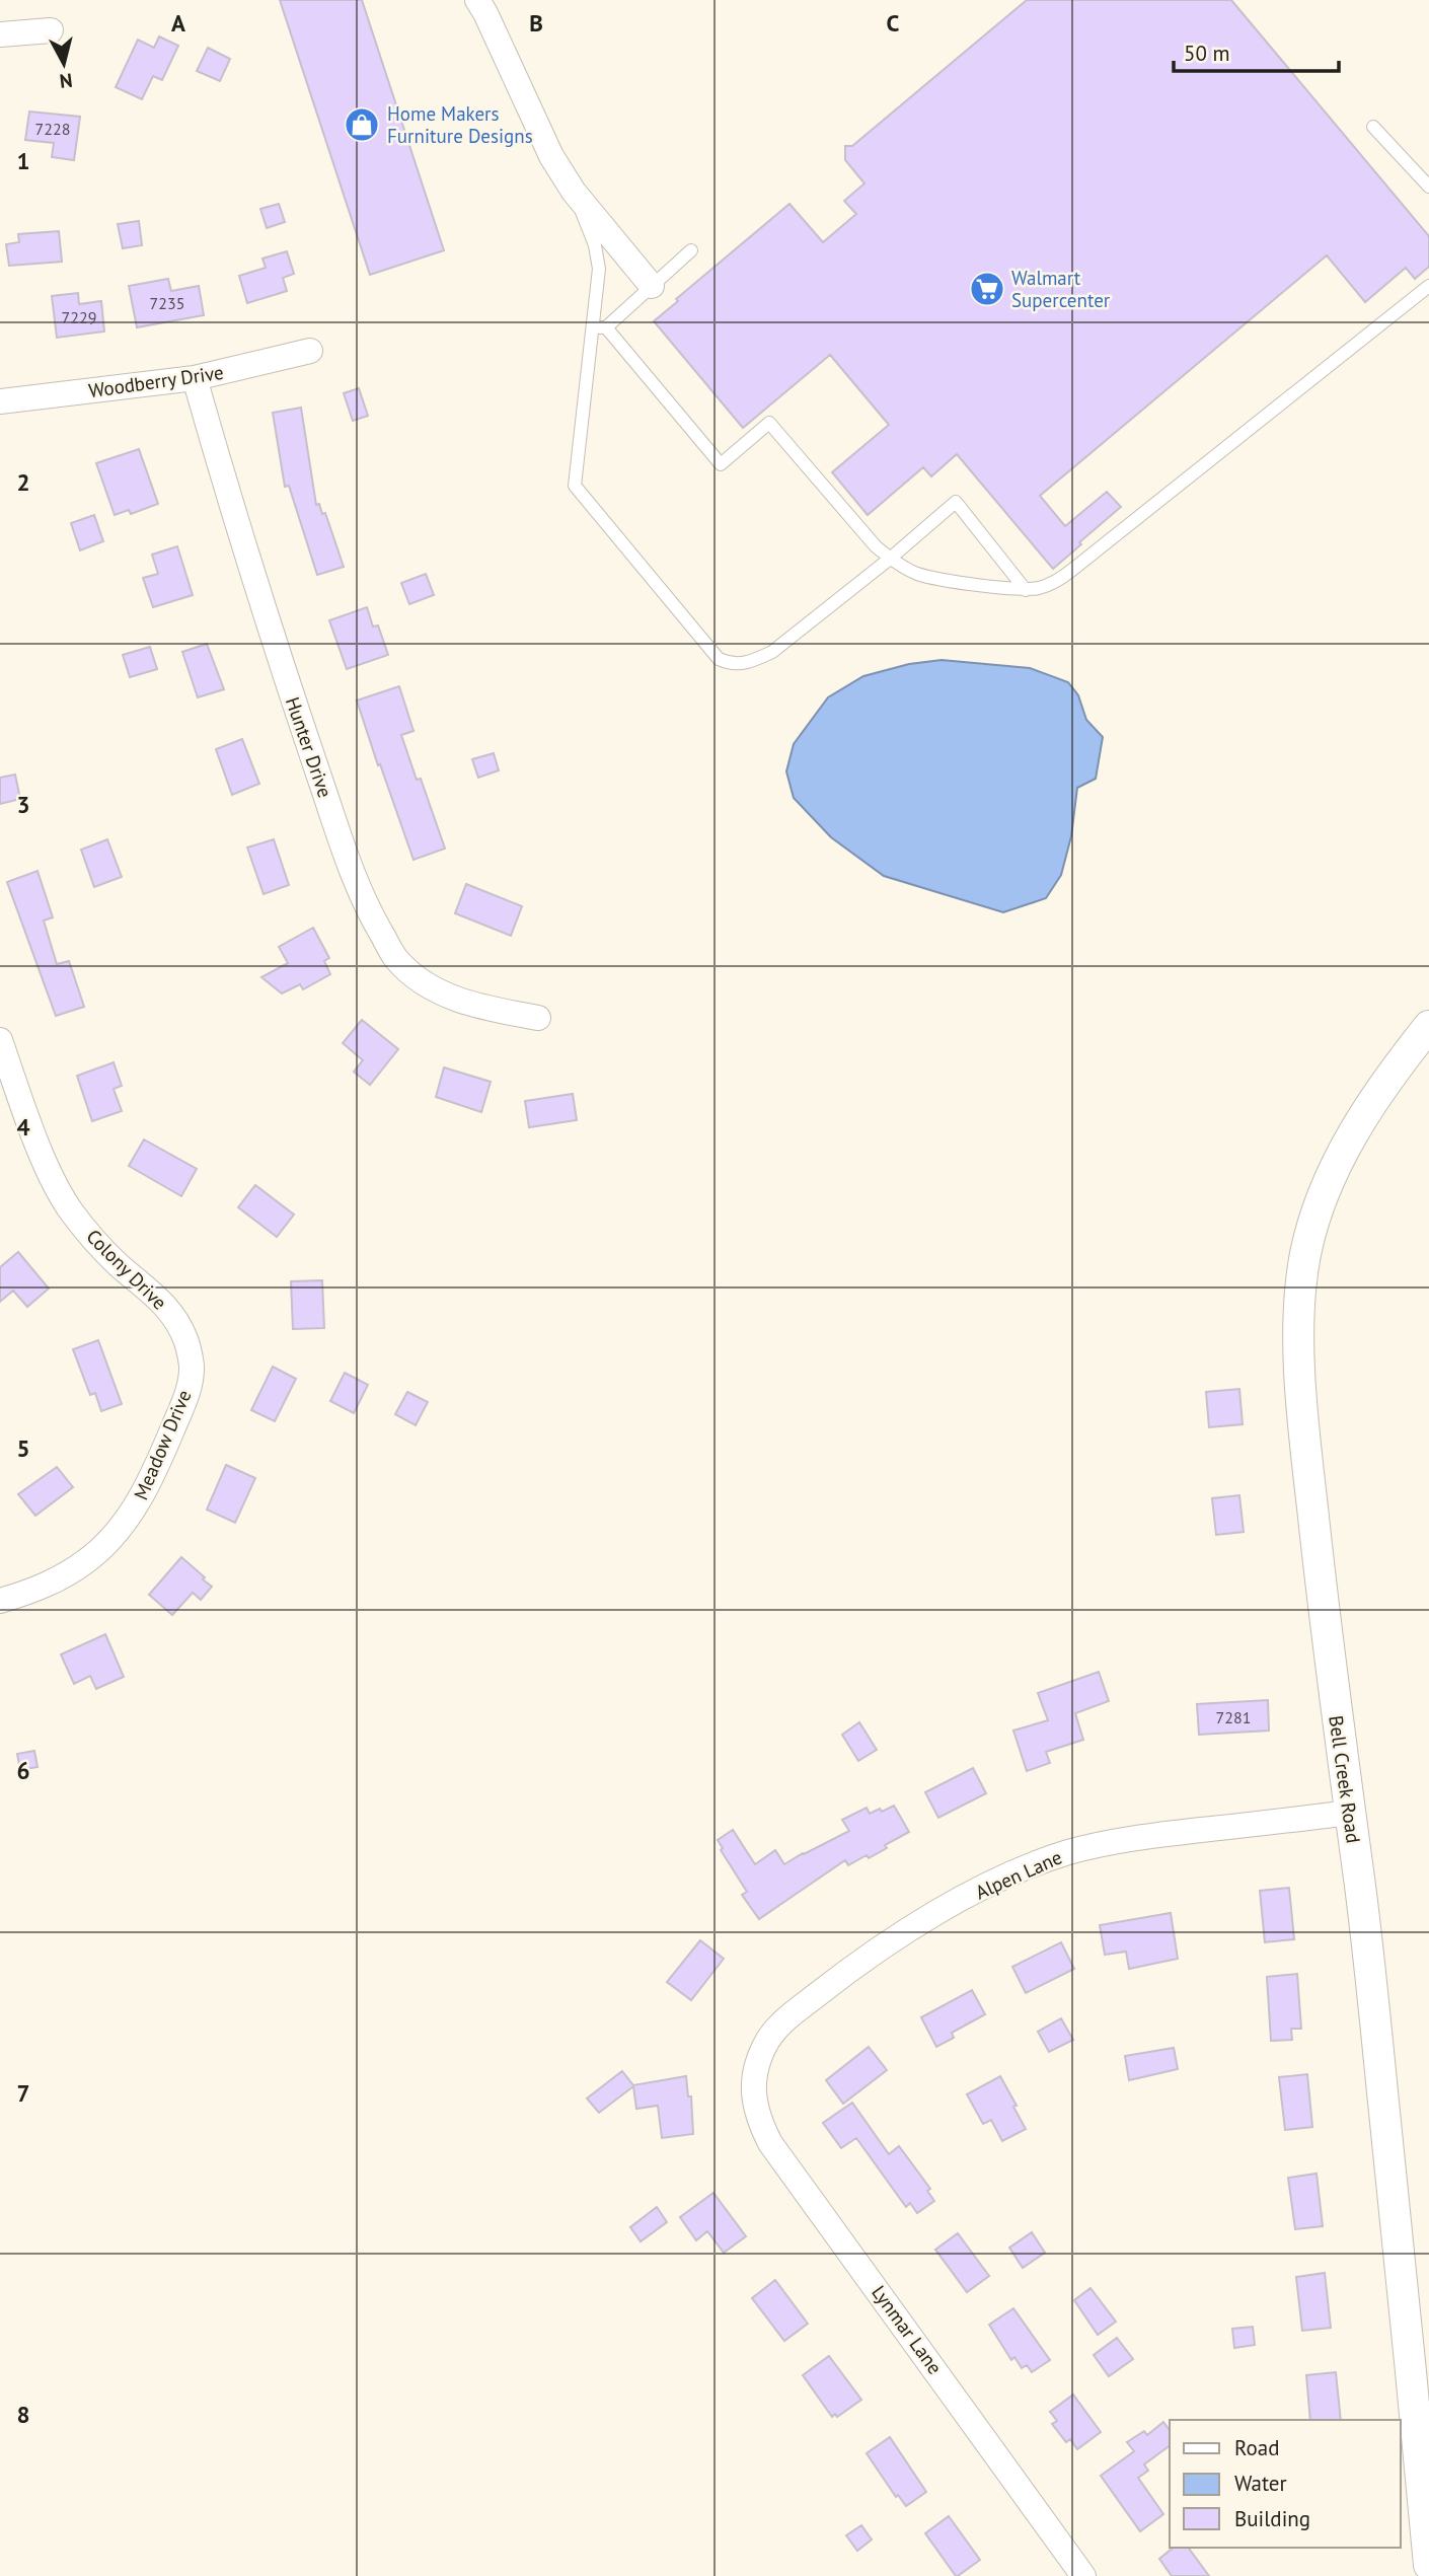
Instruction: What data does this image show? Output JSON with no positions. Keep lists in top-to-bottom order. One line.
{"streets":{"street":["Woodberry Drive","Hunter Drive","Colony Drive","Meadow Drive","Bell Creek Road","Alpen Lane","Lynmar Lane"]},"crossings":[["Woodberry Drive","Hunter Drive"],["Colony Drive","Meadow Drive"],["Bell Creek Road","Alpen Lane"],["Alpen Lane","Lynmar Lane"]],"places":{"shop":["Home Makers Furniture Designs"],"supermarket":["Walmart Supercenter"]},"house_numbers":["7228","7235","7229","7281"],"legend":["Road","Water","Building"],"scale_bar":"50 m","north":"bottom","grid":{"columns":["A","B","C"],"rows":["1","2","3","4","5","6","7","8"]}}
